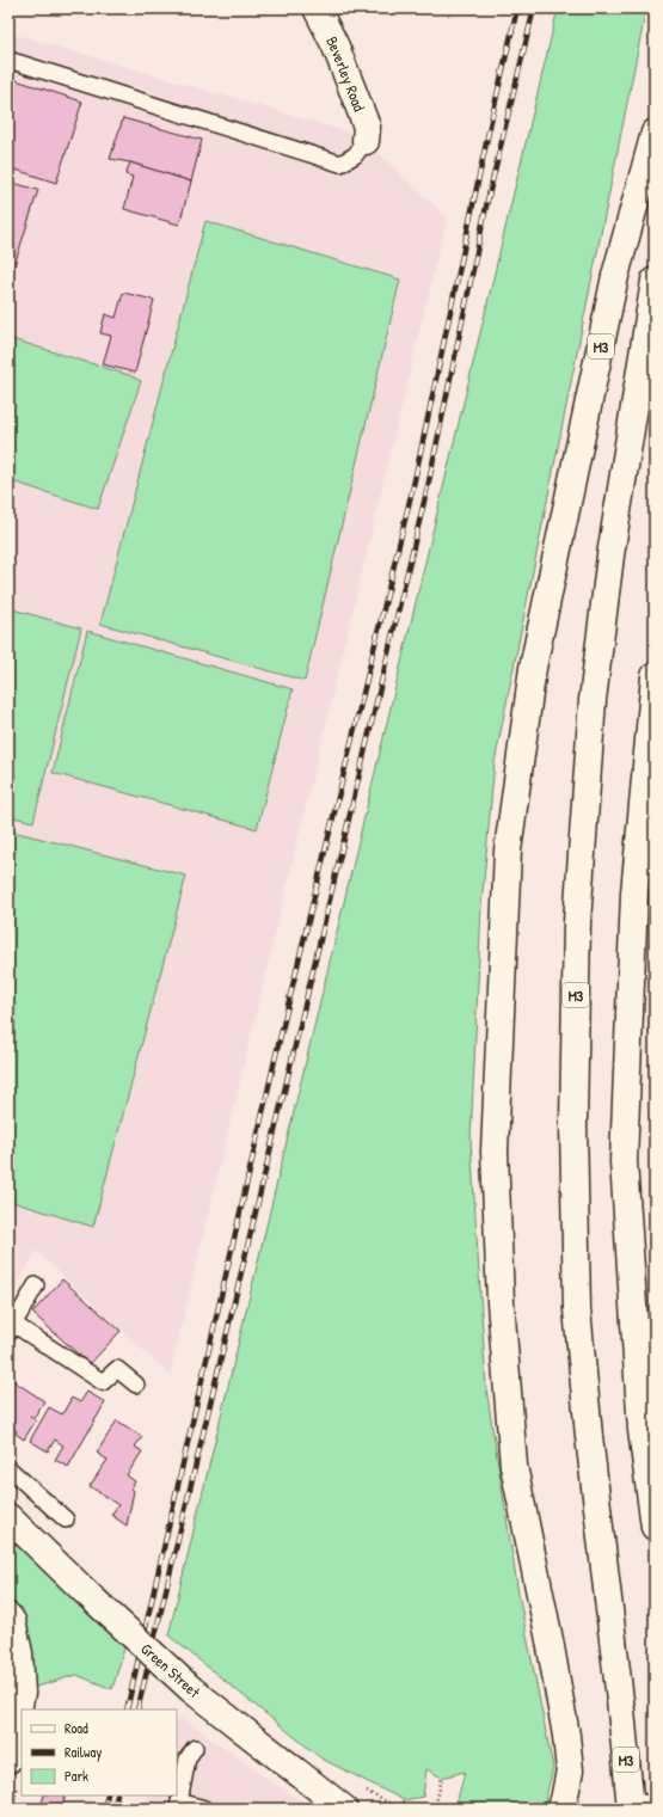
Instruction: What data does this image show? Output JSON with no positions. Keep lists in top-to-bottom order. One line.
{"streets":{"main road":["Beverley Road","M3","Green Street"]},"legend":["Road","Railway","Park"]}
